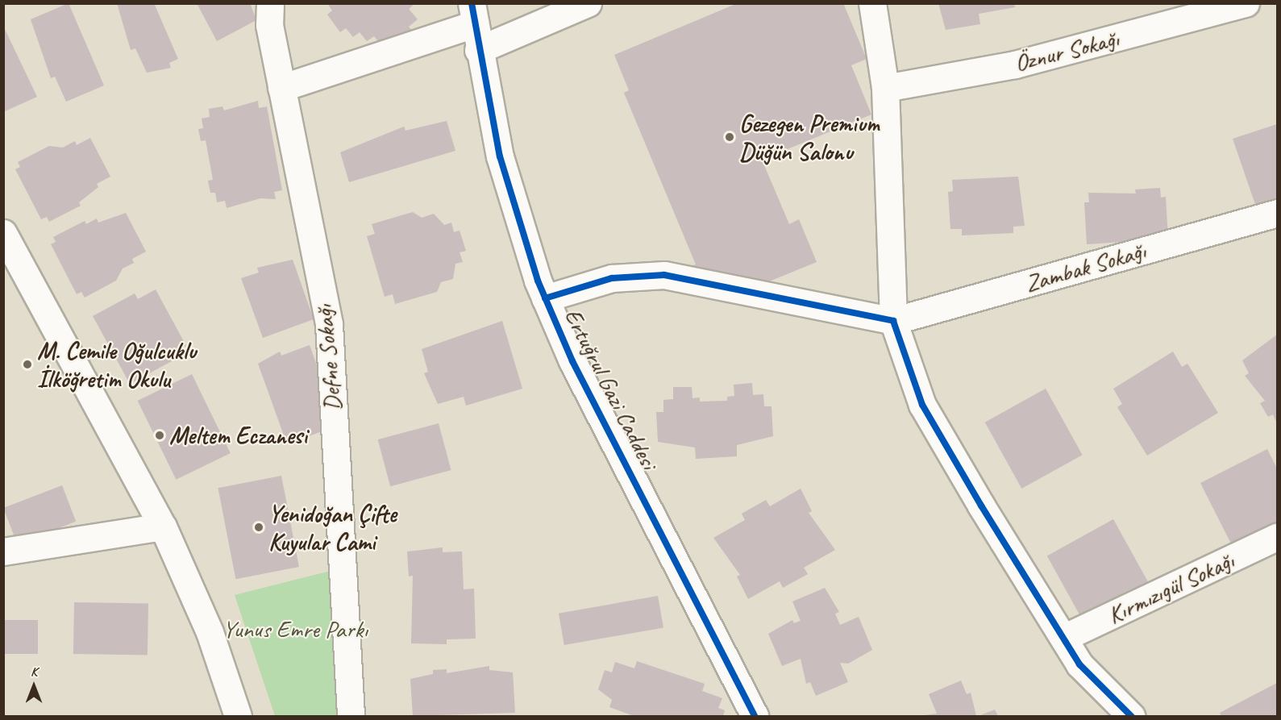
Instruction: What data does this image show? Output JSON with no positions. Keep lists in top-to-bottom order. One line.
{"streets":{"street":["Öznur Sokağı","Zambak Sokağı","Defne Sokağı","Ertuğrul Gazi Caddesi","Kırmızıgül Sokağı"]},"parks":["Yunus Emre Parkı"],"places":["Gezegen Premium Düğün Salonu","M. Cemile Oğulcuklu İlköğretim Okulu","Meltem Eczanesi","Yenidoğan Çifte Kuyular Cami"],"north":"top"}
